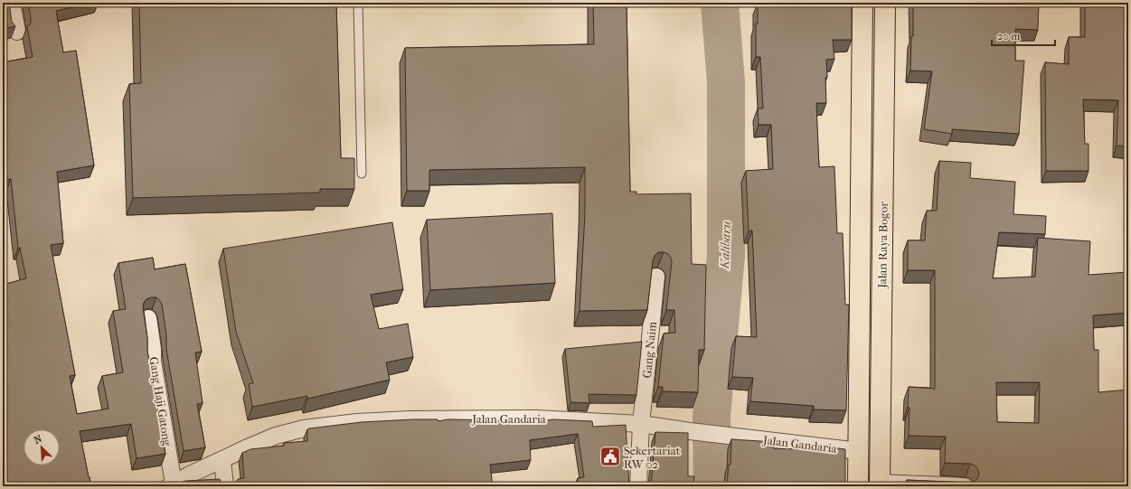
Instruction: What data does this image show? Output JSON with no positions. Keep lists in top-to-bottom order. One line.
{"streets":{"highway":["Jalan Raya Bogor"],"street":["Gang Naim","Gang Haji Gatong","Jalan Gandaria"]},"crossings":[["Jalan Raya Bogor","Jalan Gandaria"],["Gang Naim","Jalan Gandaria"],["Gang Haji Gatong","Jalan Gandaria"]],"water":["Kalibaru"],"places":{"public building":["Sekertariat RW 02"]},"scale_bar":"20 m","north":"top left"}
